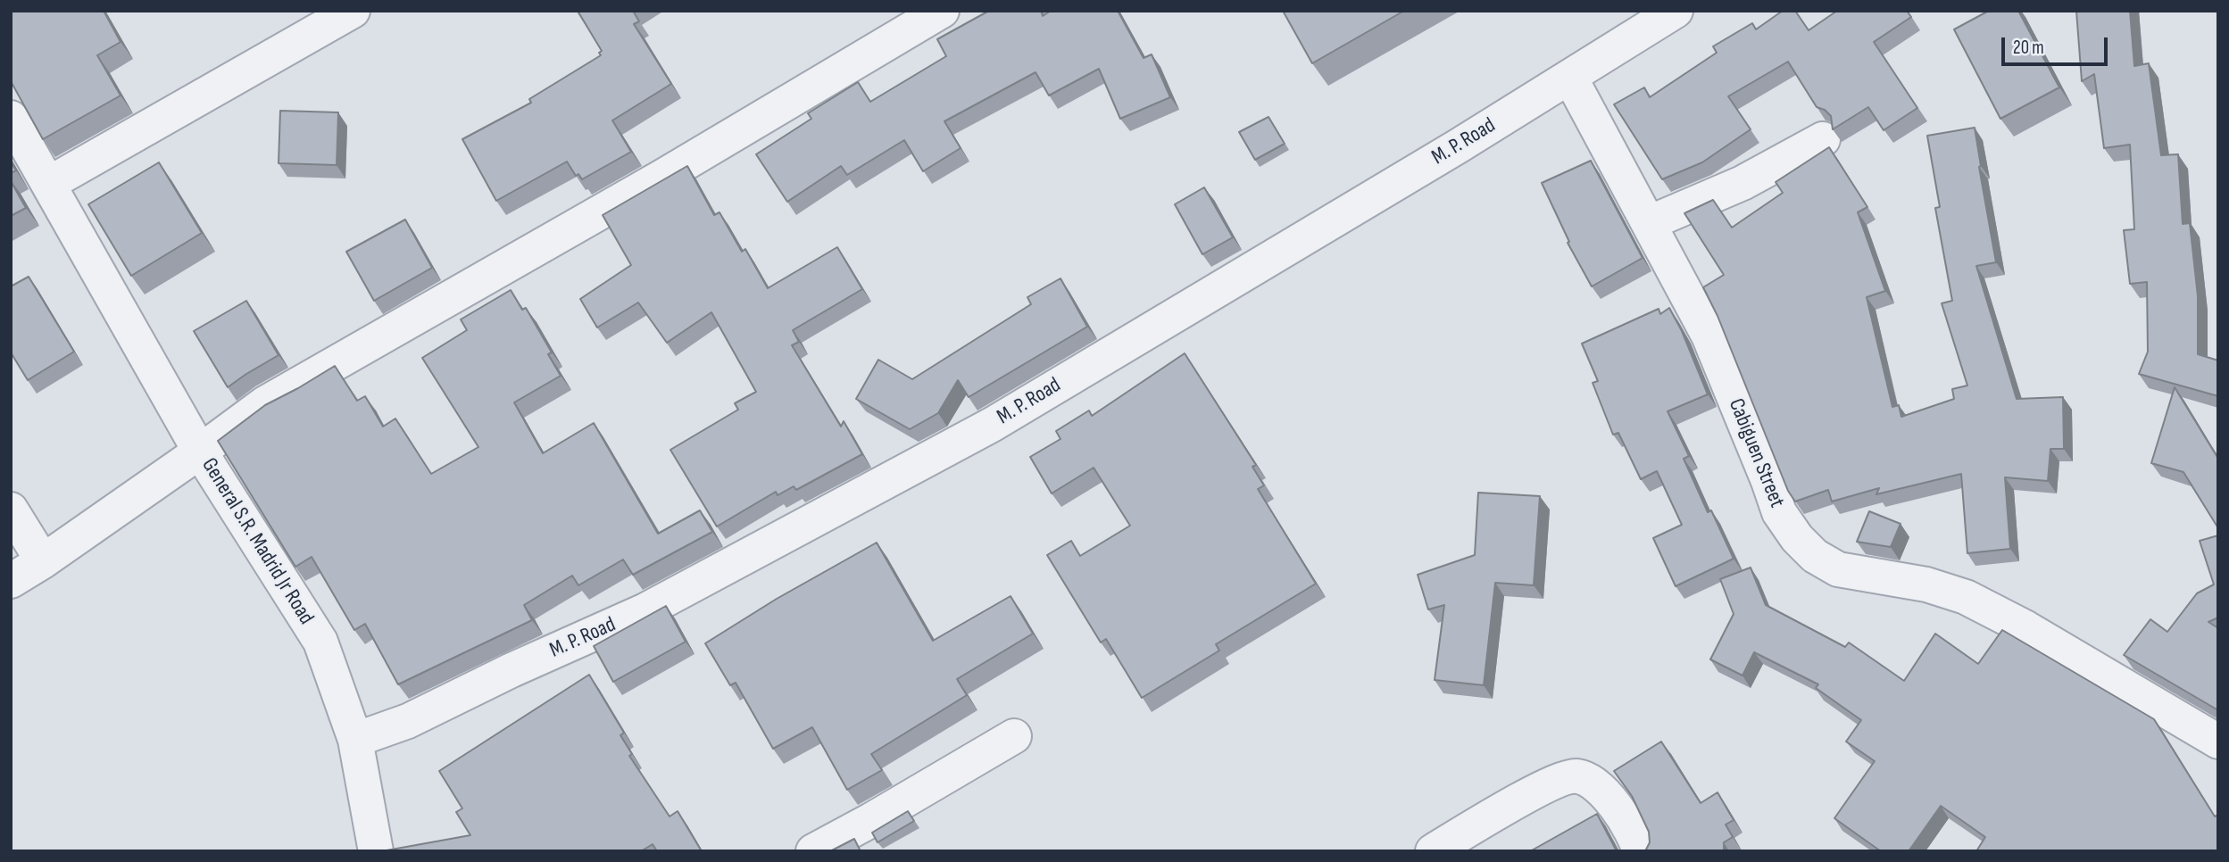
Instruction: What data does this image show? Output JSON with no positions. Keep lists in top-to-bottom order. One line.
{"streets":{"street":["M. P. Road","Cabiguen Street","General S.R. Madrid Jr Road"]},"crossings":[["M. P. Road","Cabiguen Street"],["M. P. Road","General S.R. Madrid Jr Road"]],"scale_bar":"20 m"}
